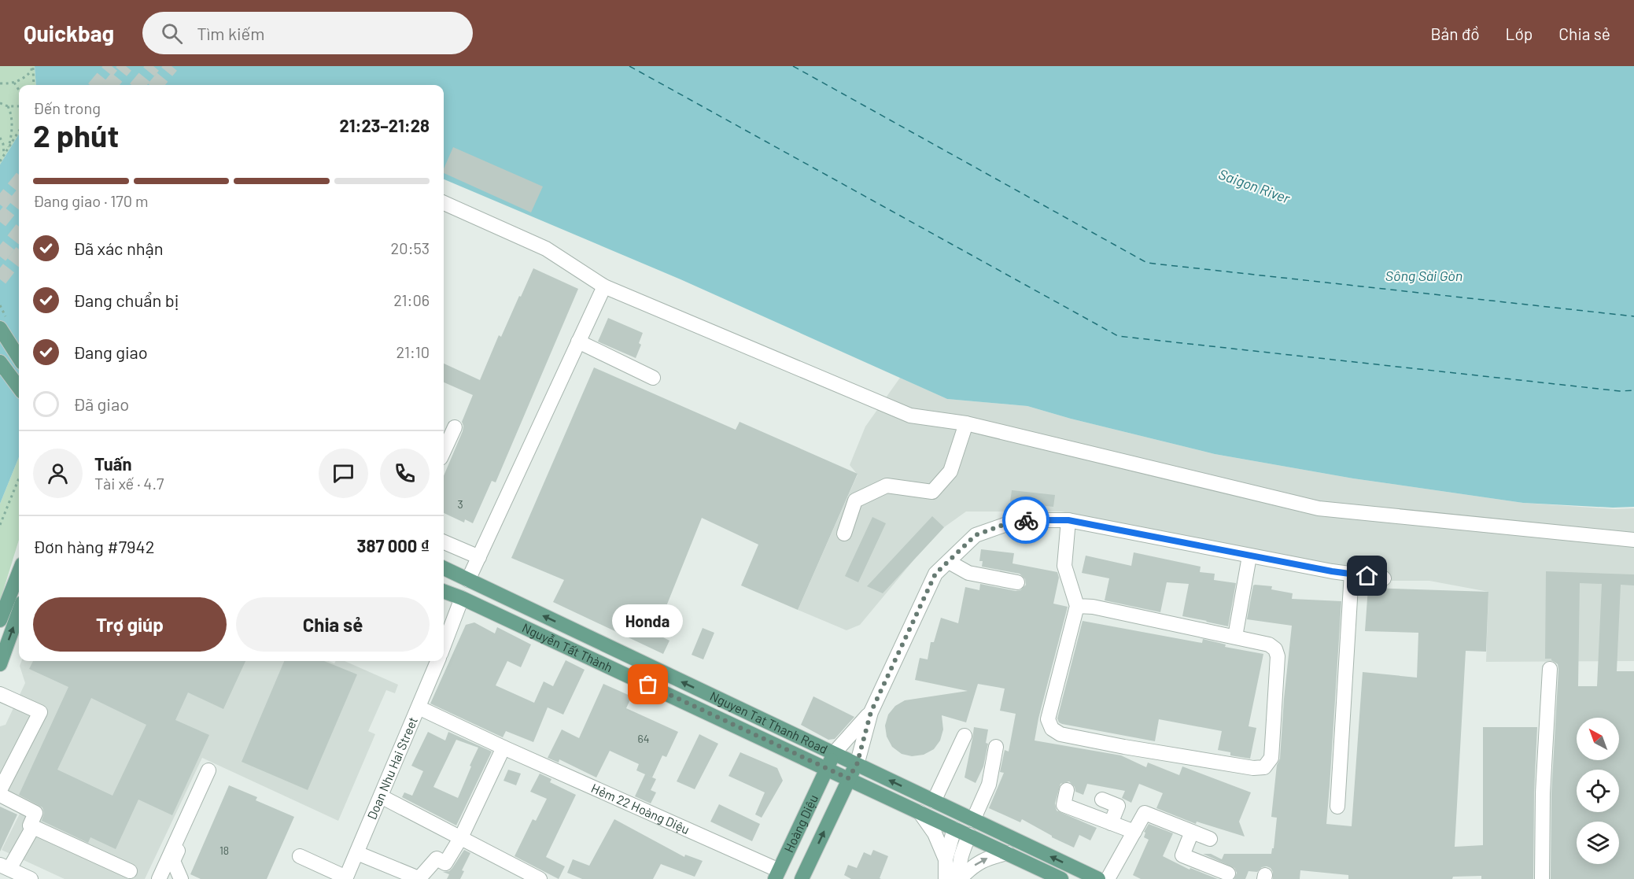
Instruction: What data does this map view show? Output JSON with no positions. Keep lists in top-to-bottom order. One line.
{"streets":{"main road":["Nguyễn Tất Thành","Nguyen Tat Thanh Road","Hoàng Diệu"],"street":["Doan Nhu Hai Street","Hẻm 22 Hoàng Diệu"]},"crossings":[["Nguyễn Tất Thành","Hoàng Diệu"],["Nguyen Tat Thanh Road","Hoàng Diệu"],["Doan Nhu Hai Street","Hẻm 22 Hoàng Diệu"],["Hẻm 22 Hoàng Diệu","Hoàng Diệu"]],"water":["Saigon River","Sông Sài Gòn"],"places":["Honda"],"house_numbers":["3","64","18"],"north":"top left","page":{"header":"Quickbag","search":"Tìm kiếm","nav":["Bản đồ","Lớp","Chia sẻ"],"heading":["2 phút","Đến trong","21:23–21:28"],"panel":["Tuấn","Tài xế · 4.7","Đơn hàng #7942","387 000 ₫"],"bar":"Đang giao · 170 m","list":[["Đã xác nhận","20:53"],["Đang chuẩn bị","21:06"],["Đang giao","21:10"],"Đã giao"],"buttons":["Trợ giúp","Chia sẻ"],"bubble":"Honda"}}
